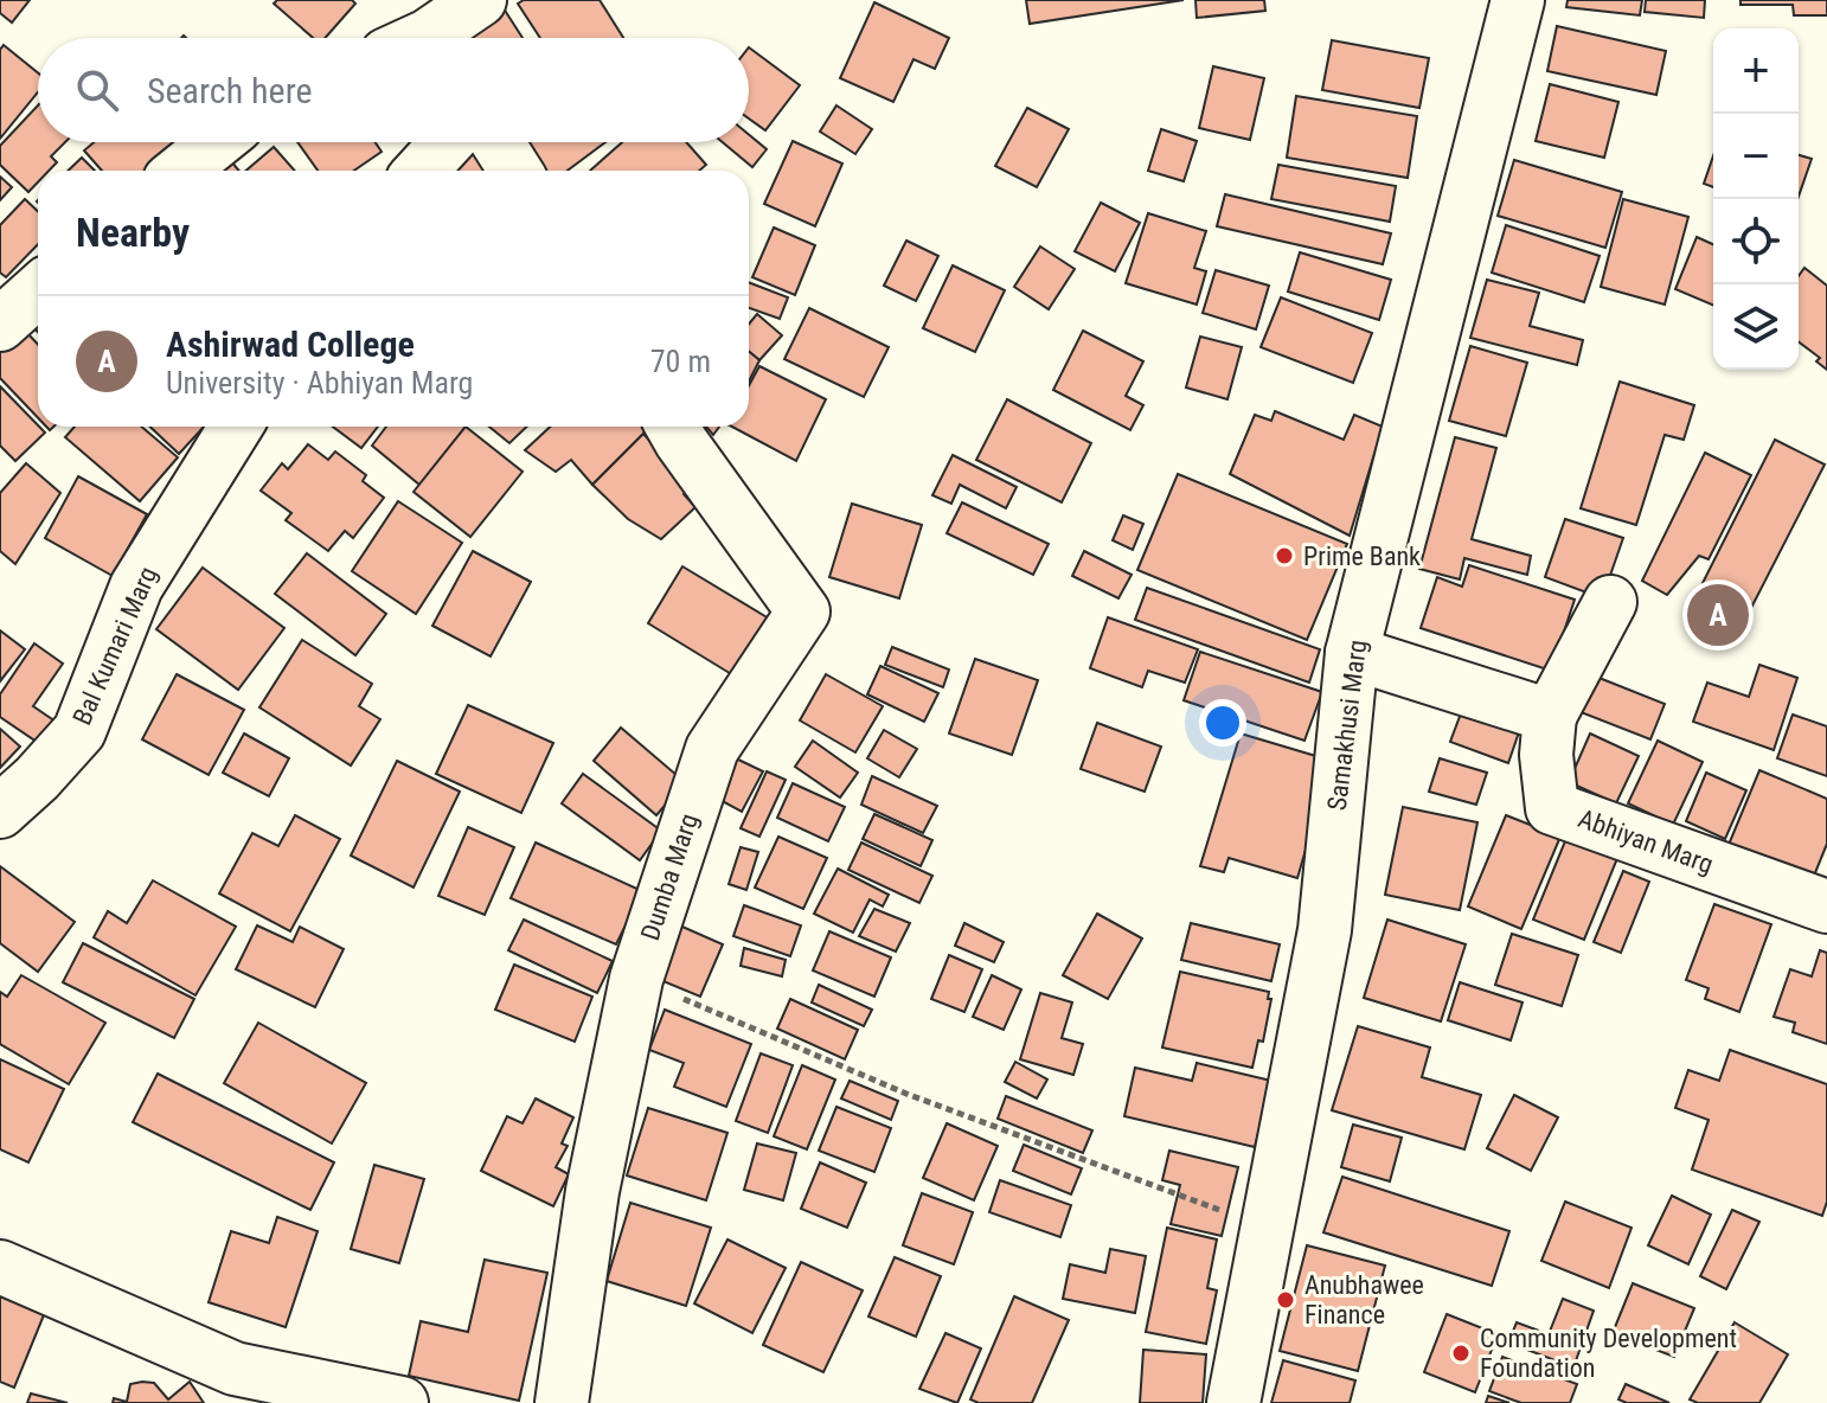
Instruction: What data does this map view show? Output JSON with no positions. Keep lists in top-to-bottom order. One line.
{"streets":{"street":["Bal Kumari Marg","Samakhusi Marg","Abhiyan Marg","Dumba Marg"]},"places":["Prime Bank","Anubhawee Finance","Community Development Foundation"],"page":{"map_buttons":["+","−"],"search":"Search here","heading":"Nearby","list":[{"mark":"A","name":"Ashirwad College","note":"University · Abhiyan Marg","value":"70 m"}],"pins":"A"}}
